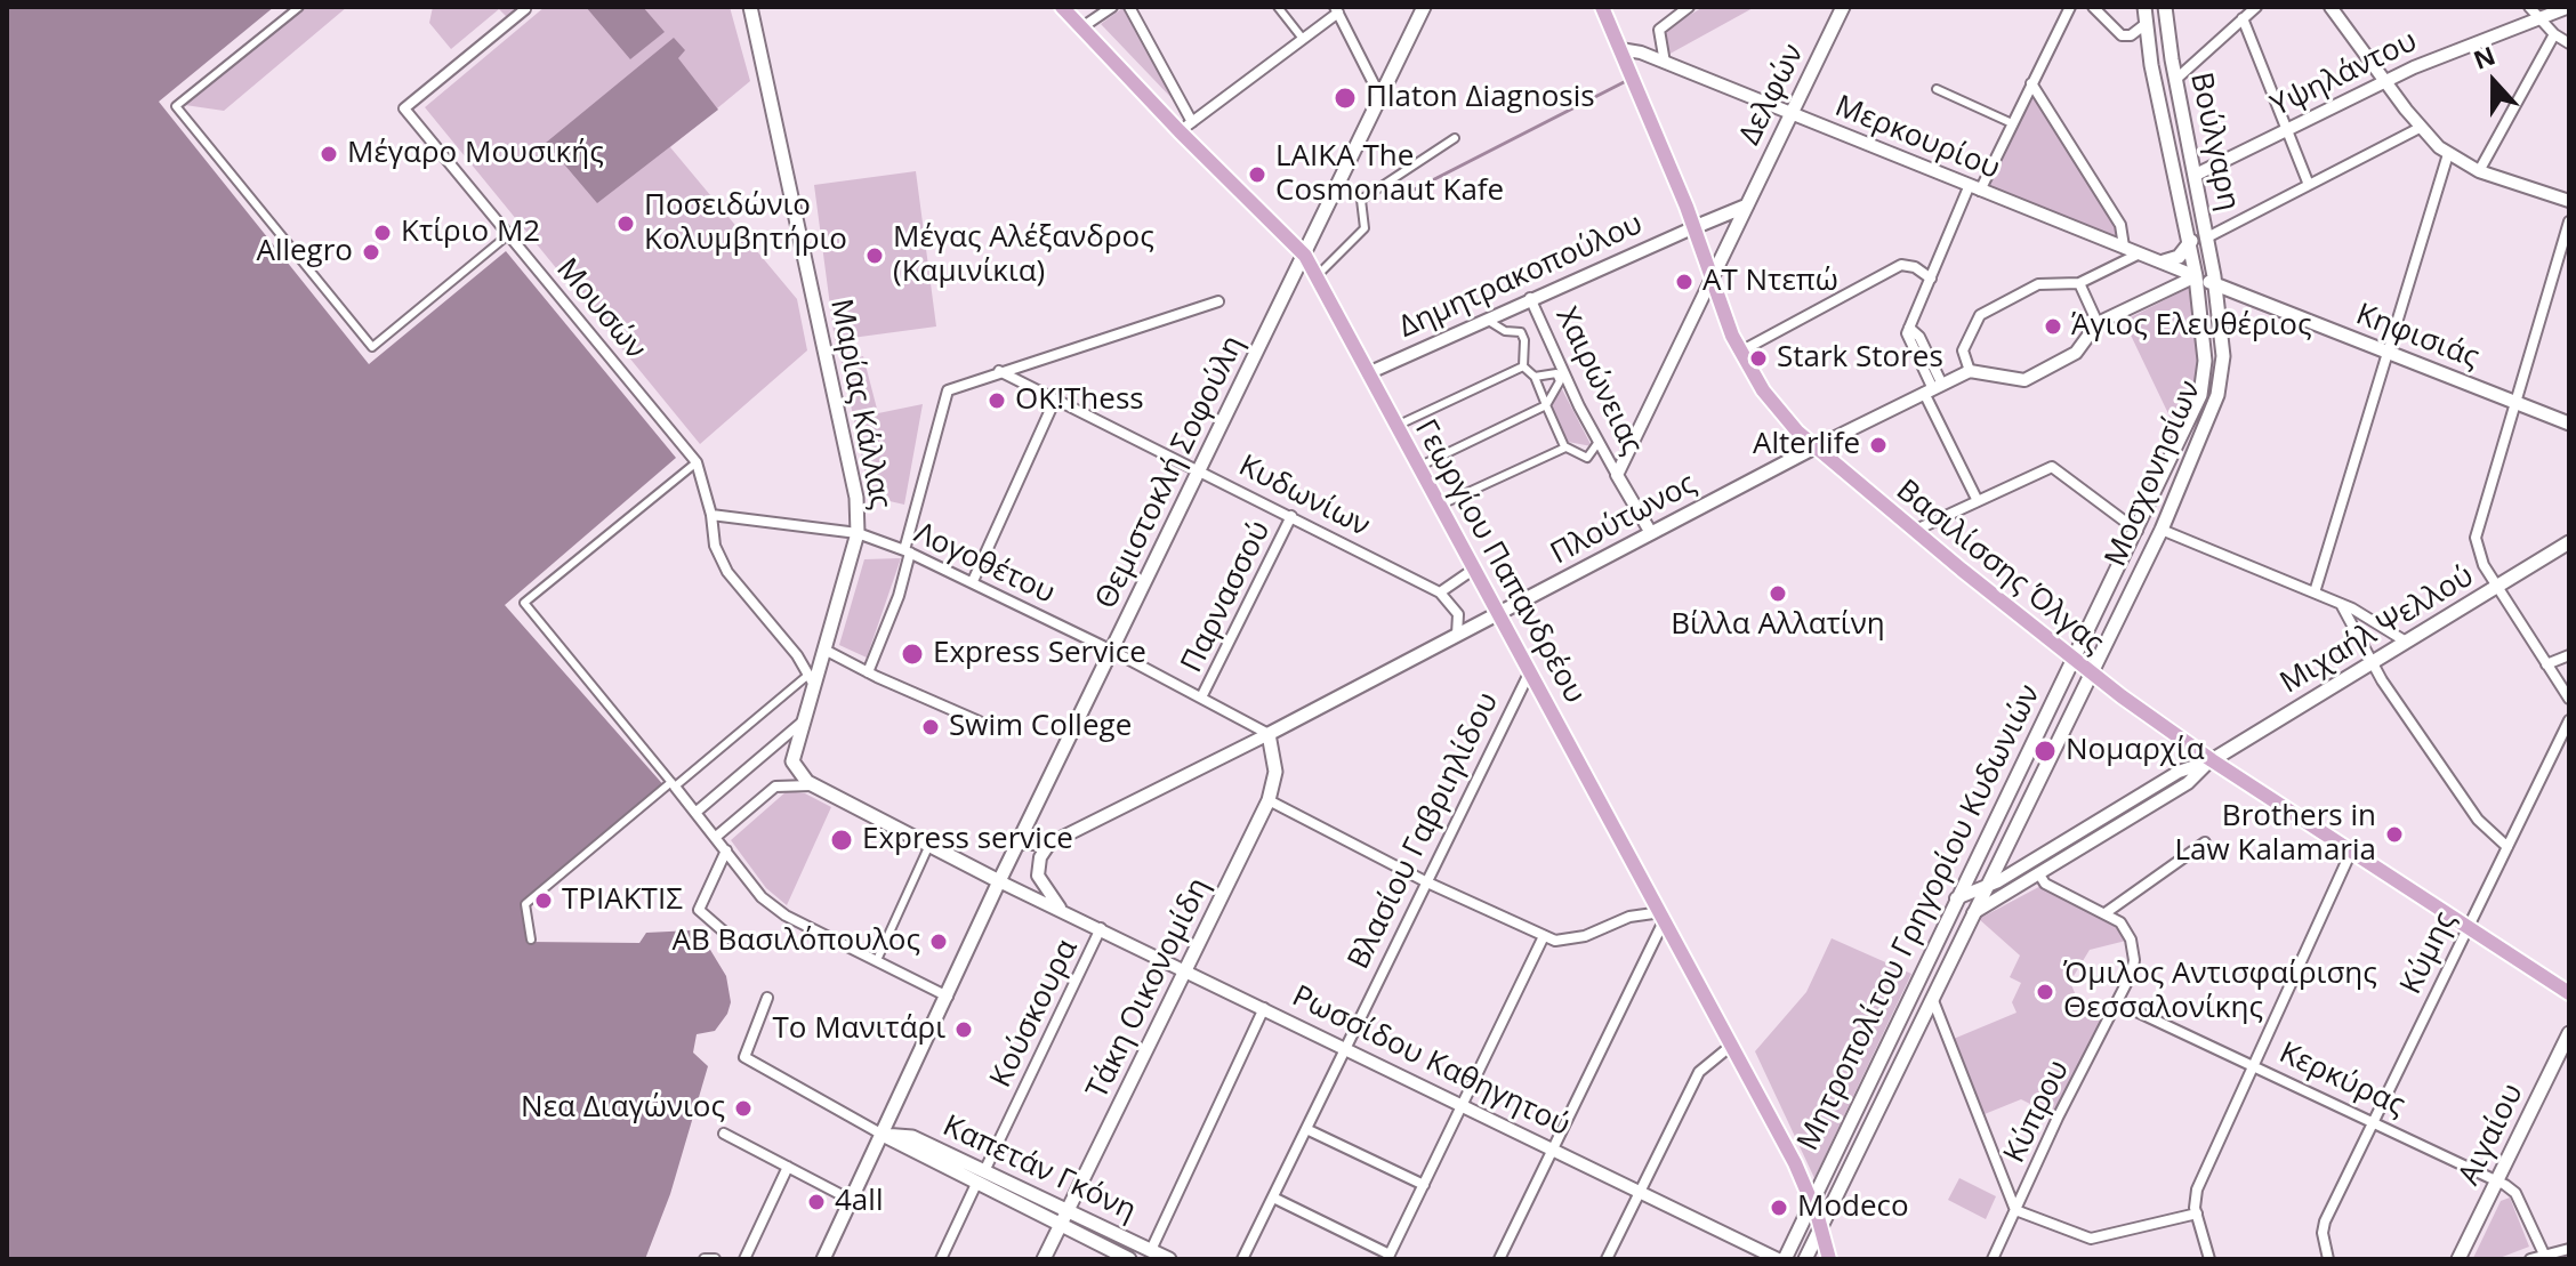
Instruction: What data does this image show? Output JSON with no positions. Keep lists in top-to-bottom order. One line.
{"streets":{"main road":["Δελφών","Βούλγαρη","Κηφισιάς","Μαρίας Κάλλας","Θεμιστοκλή Σοφούλη","Μοσχονησίων","Πλούτωνος","Γεωργίου Παπανδρέου","Βασιλίσσης Όλγας","Μιχαήλ Ψελλού","Μητροπολίτου Γρηγορίου Κυδωνιών","Τάκη Οικονομίδη","Αιγαίου","Καπετάν Γκόνη"],"street":["Υψηλάντου","Μερκουρίου","Δημητρακοπούλου","Μουσών","Χαιρώνειας","Κυδωνίων","Λογοθέτου","Παρνασσού","Βλασίου Γαβριηλίδου","Κύμης","Κούσκουρα","Ρωσσίδου Καθηγητού","Κερκύρας","Κύπρου"]},"crossings":[["Υψηλάντου","Βούλγαρη"],["Δελφών","Μερκουρίου"],["Δελφών","Βασιλίσσης Όλγας"],["Μερκουρίου","Βούλγαρη"],["Μερκουρίου","Κηφισιάς"],["Μερκουρίου","Μοσχονησίων"],["Μερκουρίου","Βασιλίσσης Όλγας"],["Βούλγαρη","Κηφισιάς"],["Βούλγαρη","Μοσχονησίων"],["Δημητρακοπούλου","Χαιρώνειας"],["Δημητρακοπούλου","Γεωργίου Παπανδρέου"],["Δημητρακοπούλου","Βασιλίσσης Όλγας"],["Μουσών","Μαρίας Κάλλας"],["Μουσών","Λογοθέτου"],["Κηφισιάς","Μοσχονησίων"],["Χαιρώνειας","Πλούτωνος"],["Μαρίας Κάλλας","Λογοθέτου"],["Θεμιστοκλή Σοφούλη","Κυδωνίων"],["Θεμιστοκλή Σοφούλη","Πλούτωνος"],["Θεμιστοκλή Σοφούλη","Γεωργίου Παπανδρέου"],["Θεμιστοκλή Σοφούλη","Λογοθέτου"],["Θεμιστοκλή Σοφούλη","Ρωσσίδου Καθηγητού"],["Θεμιστοκλή Σοφούλη","Καπετάν Γκόνη"],["Μοσχονησίων","Βασιλίσσης Όλγας"],["Μοσχονησίων","Μητροπολίτου Γρηγορίου Κυδωνιών"],["Κυδωνίων","Παρνασσού"],["Πλούτωνος","Γεωργίου Παπανδρέου"],["Πλούτωνος","Λογοθέτου"],["Πλούτωνος","Βασιλίσσης Όλγας"],["Πλούτωνος","Τάκη Οικονομίδη"],["Γεωργίου Παπανδρέου","Βλασίου Γαβριηλίδου"],["Γεωργίου Παπανδρέου","Μητροπολίτου Γρηγορίου Κυδωνιών"],["Λογοθέτου","Παρνασσού"],["Λογοθέτου","Τάκη Οικονομίδη"],["Βασιλίσσης Όλγας","Μιχαήλ Ψελλού"],["Βασιλίσσης Όλγας","Μητροπολίτου Γρηγορίου Κυδωνιών"],["Βασιλίσσης Όλγας","Κύμης"],["Βλασίου Γαβριηλίδου","Ρωσσίδου Καθηγητού"],["Μητροπολίτου Γρηγορίου Κυδωνιών","Ρωσσίδου Καθηγητού"],["Κύμης","Κερκύρας"],["Τάκη Οικονομίδη","Ρωσσίδου Καθηγητού"],["Τάκη Οικονομίδη","Καπετάν Γκόνη"],["Κούσκουρα","Ρωσσίδου Καθηγητού"],["Κούσκουρα","Καπετάν Γκόνη"],["Κερκύρας","Κύπρου"],["Κερκύρας","Αιγαίου"]],"places":["Πlaton Δiagnosis","Μέγαρο Μουσικής","LAIKA The Cosmonaut Kafe","Ποσειδώνιο Κολυμβητήριο","Κτίριο Μ2","Allegro","Μέγας Αλέξανδρος (Καμινίκια)","ΑΤ Ντεπώ","Άγιος Ελευθέριος","Stark Stores","OK!Thess","Alterlife","Βίλλα Αλλατίνη","Express Service","Swim College","Νομαρχία","Brothers in Law Kalamaria","Express service","ΤΡΙΑΚΤΙΣ","ΑΒ Βασιλόπουλος","Όμιλος Αντισφαίρισης Θεσσαλονίκης","Το Μανιτάρι","Νεα Διαγώνιος","4all","Modeco"],"north":"top"}
